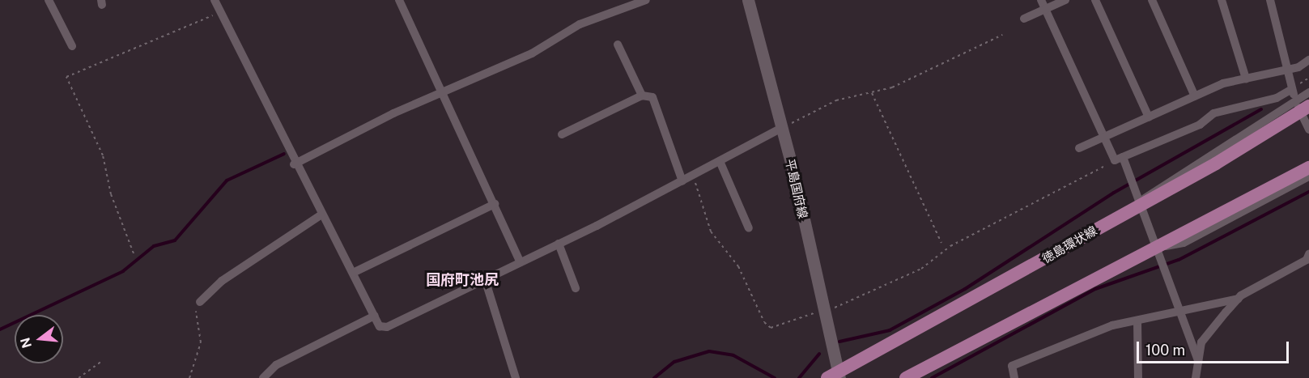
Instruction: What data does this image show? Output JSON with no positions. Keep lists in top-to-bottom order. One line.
{"streets":{"main road":["平島国府線","徳島環状線"]},"crossings":[["平島国府線","徳島環状線"]],"districts":["国府町池尻"],"scale_bar":"100 m","north":"left"}
